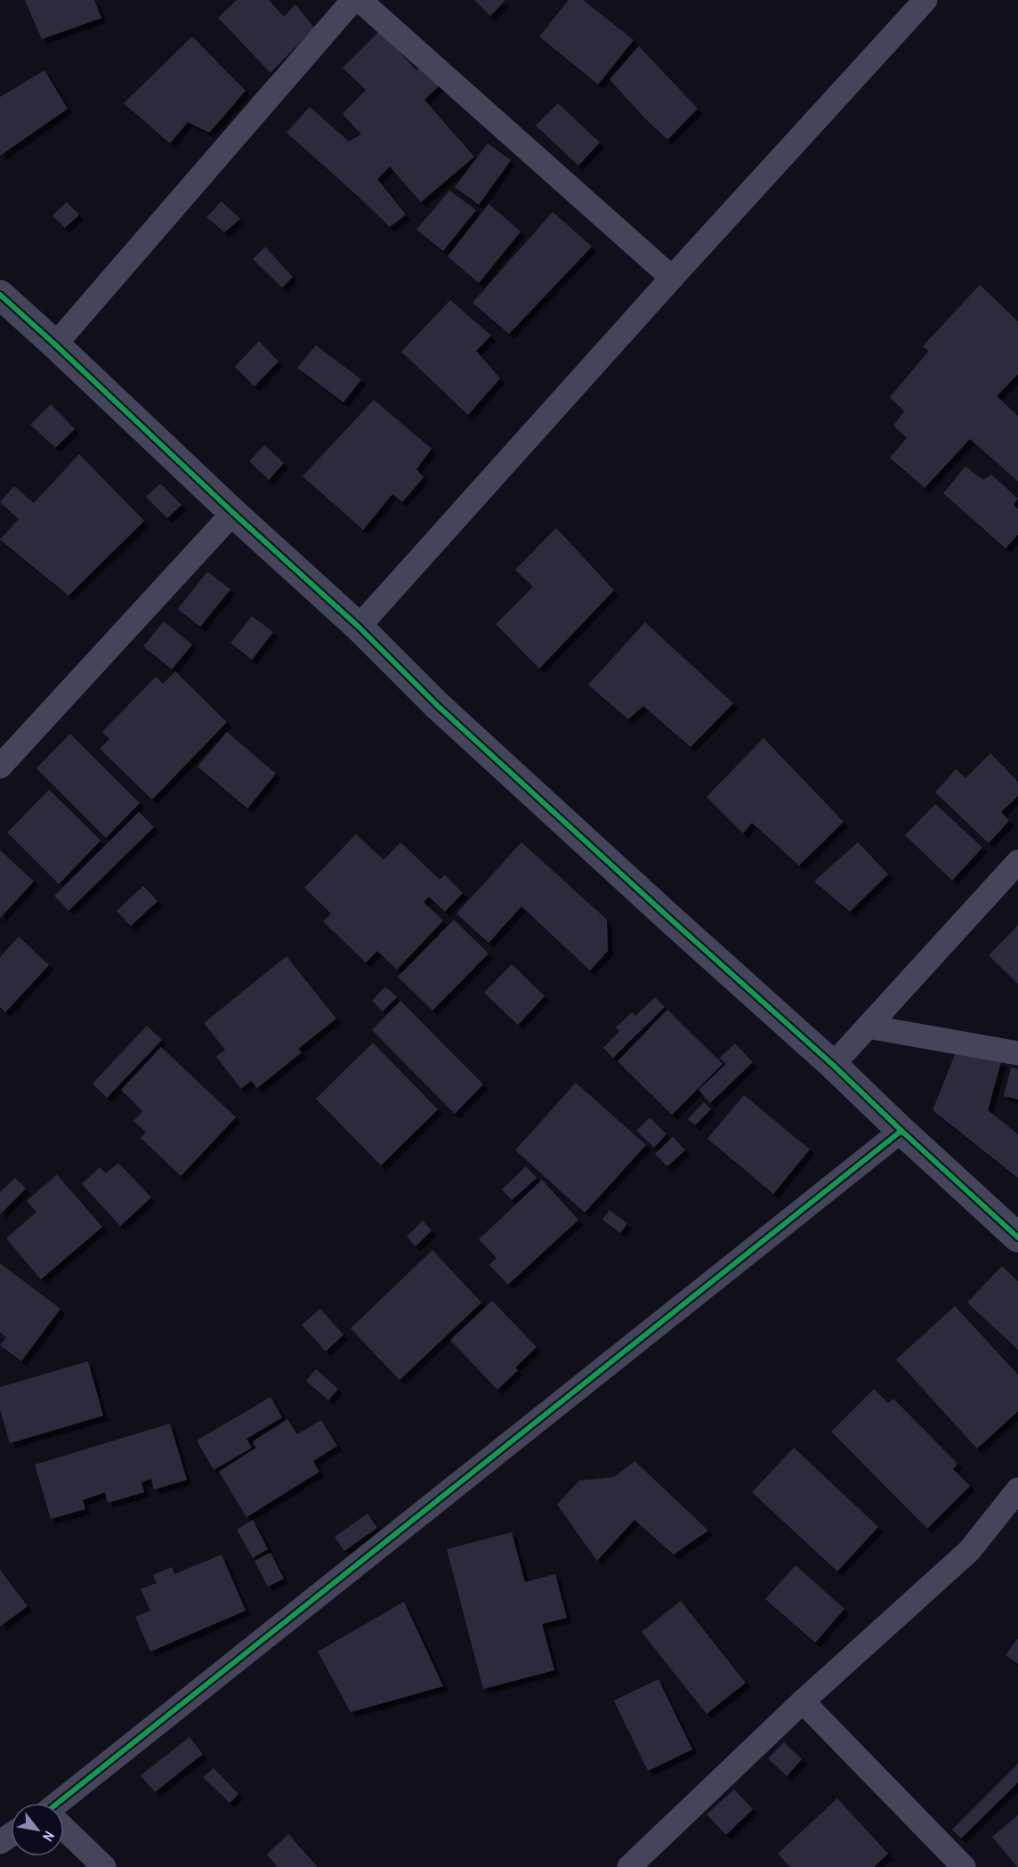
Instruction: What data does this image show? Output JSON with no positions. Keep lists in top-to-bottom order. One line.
{"north":"bottom right"}
